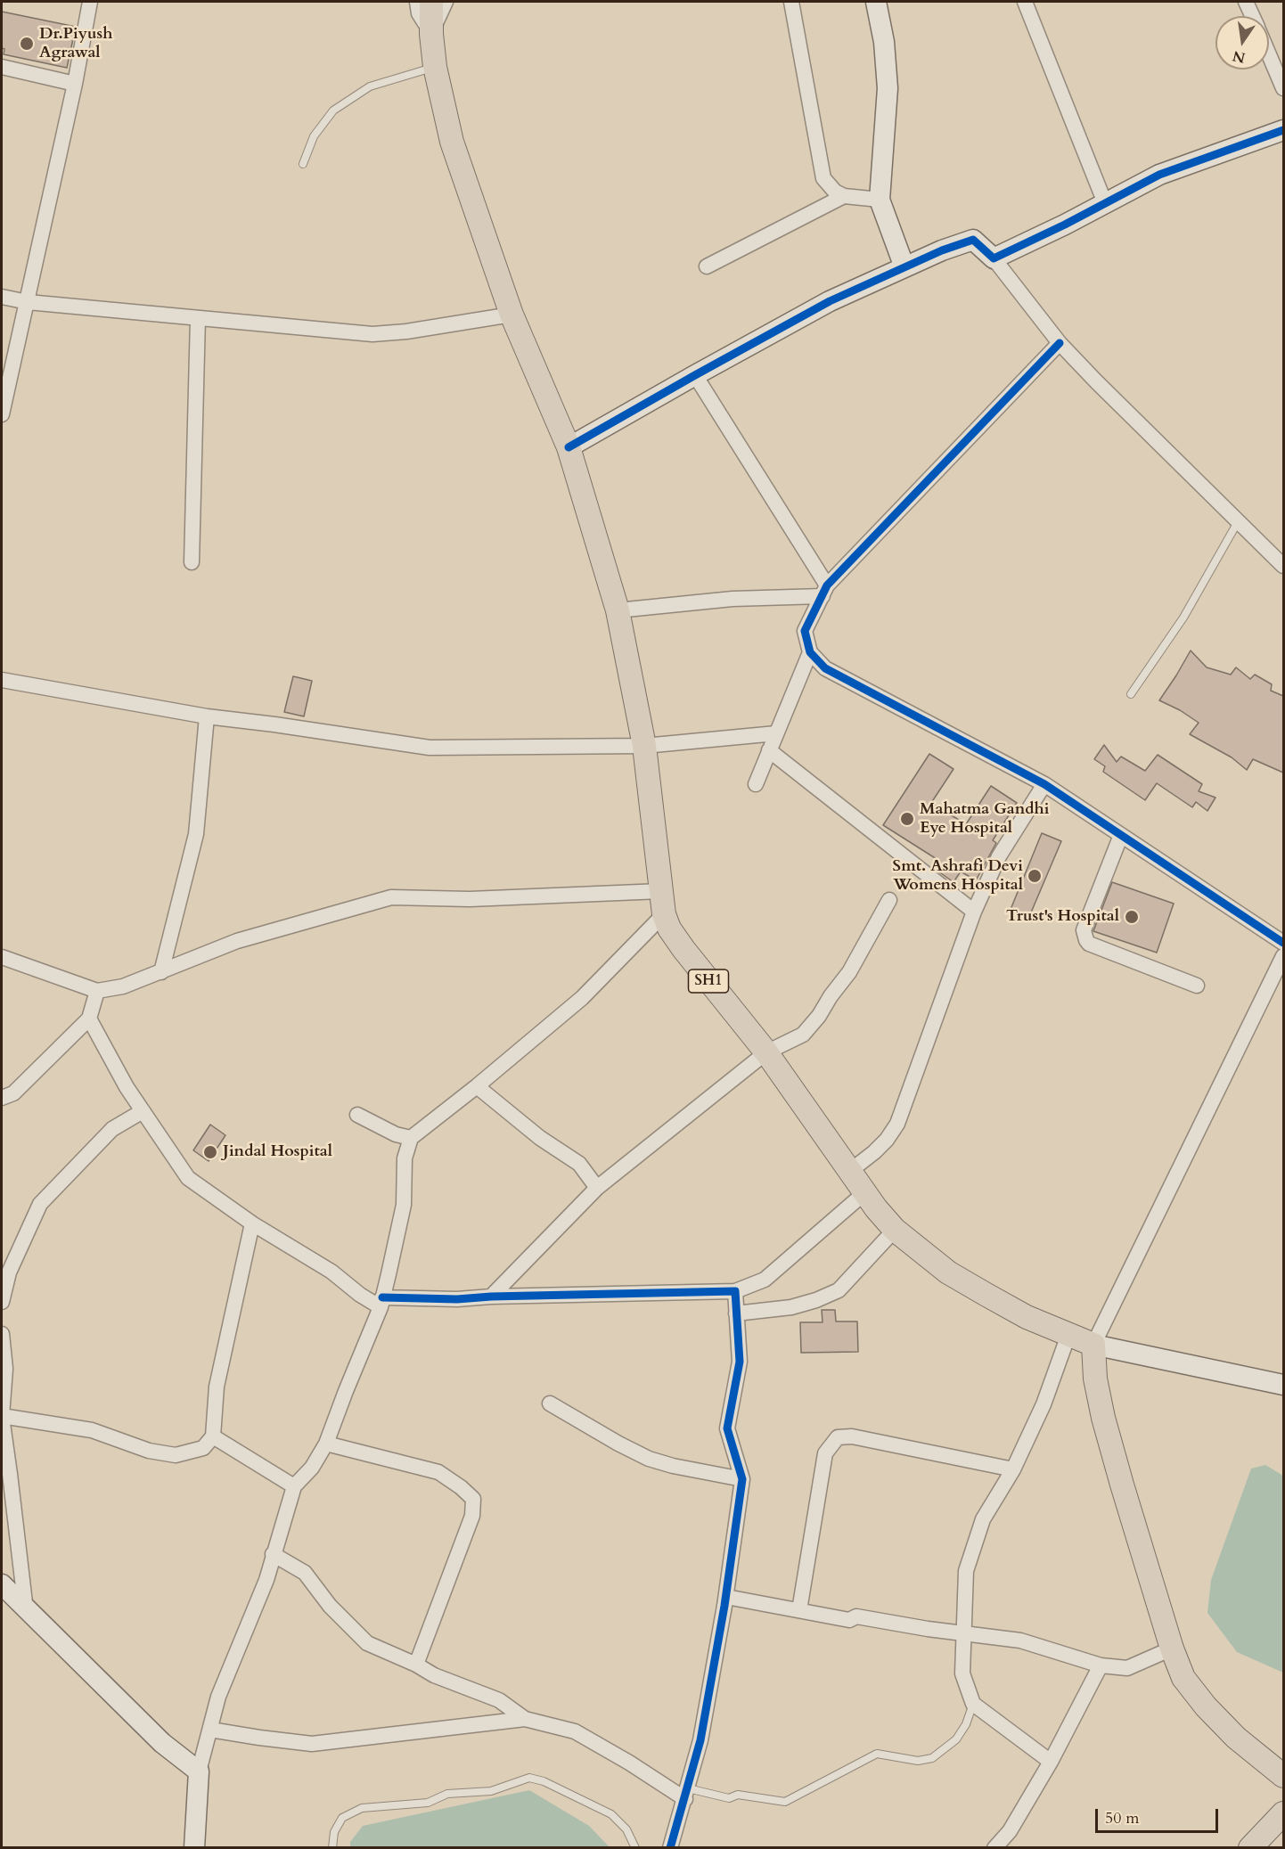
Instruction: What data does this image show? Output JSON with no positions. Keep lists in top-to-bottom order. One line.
{"streets":{"main road":["SH1"]},"places":["Dr.Piyush Agrawal","Mahatma Gandhi Eye Hospital","Smt. Ashrafi Devi Womens Hospital","Trust's Hospital","Jindal Hospital"],"scale_bar":"50 m","north":"bottom"}
